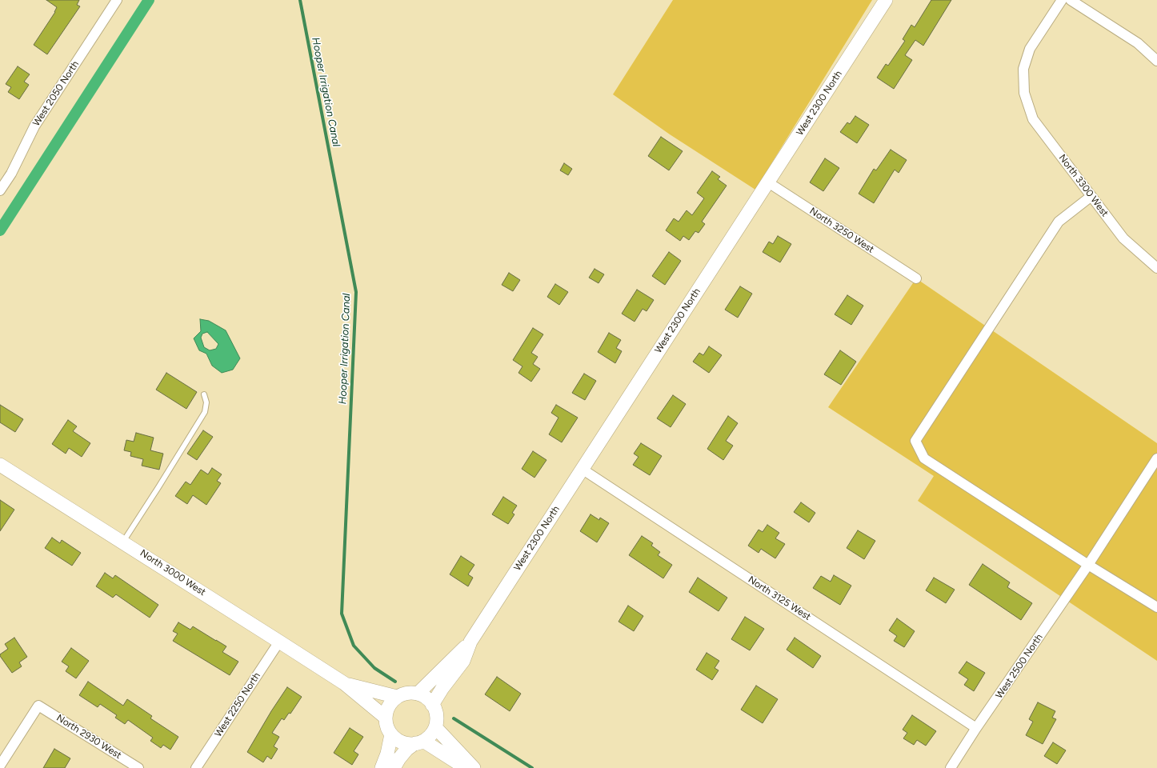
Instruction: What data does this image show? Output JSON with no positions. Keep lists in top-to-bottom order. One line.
{"streets":{"street":["West 2050 North","West 2300 North","North 3300 West","North 3250 West","North 3000 West","North 3125 West","West 2500 North","West 2250 North","North 2930 West"]},"crossings":[["West 2300 North","North 3250 West"],["West 2300 North","North 3000 West"],["West 2300 North","North 3125 West"],["North 3000 West","West 2250 North"],["North 3125 West","West 2500 North"]],"water":["Hooper Irrigation Canal"]}
